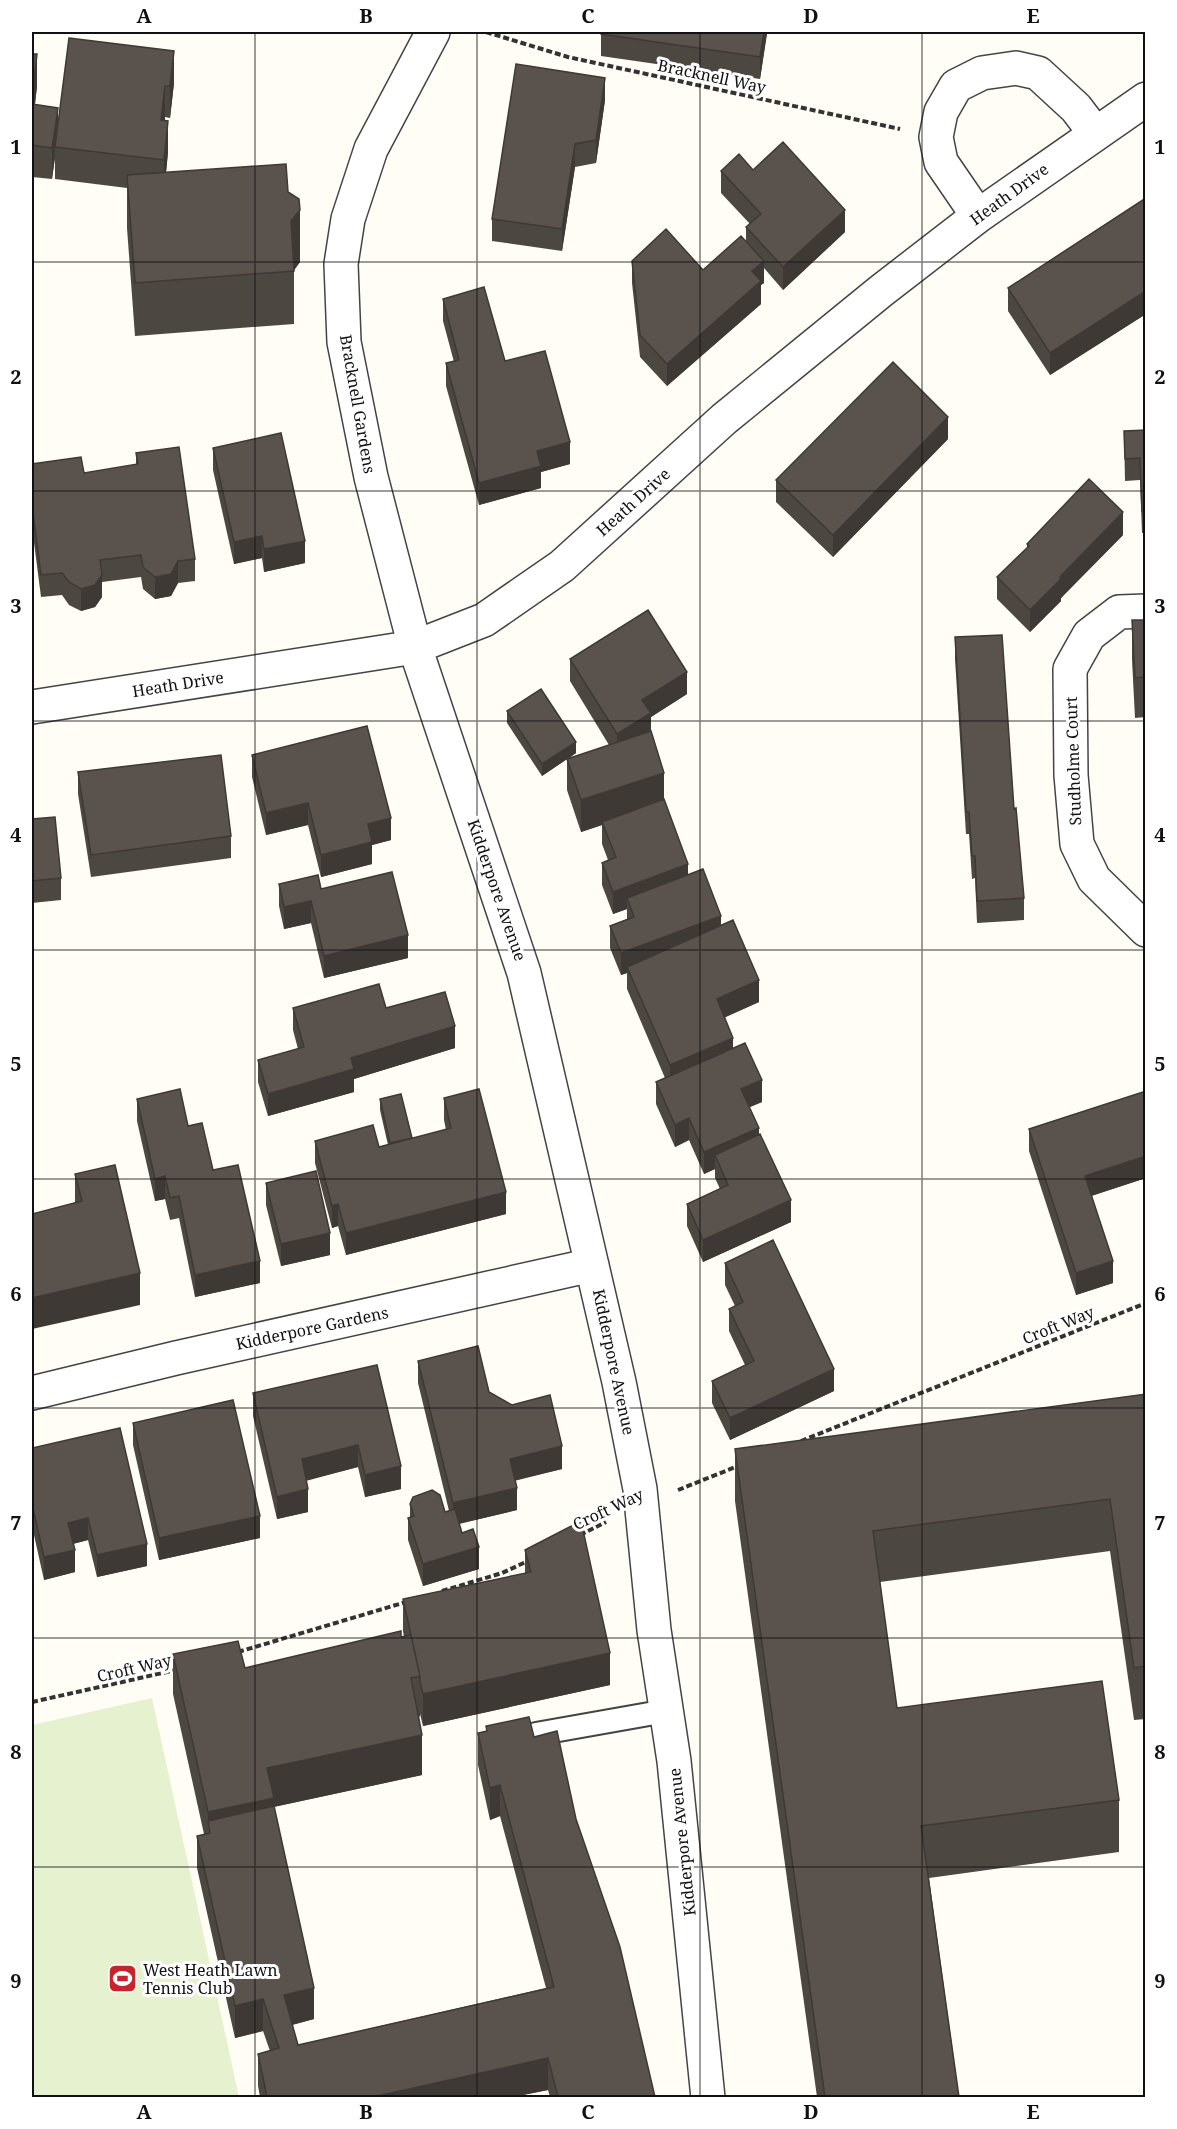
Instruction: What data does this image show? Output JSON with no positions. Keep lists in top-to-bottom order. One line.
{"streets":{"street":["Heath Drive","Bracknell Gardens","Studholme Court","Kidderpore Avenue","Kidderpore Gardens"],"path":["Bracknell Way","Croft Way"]},"crossings":[["Heath Drive","Bracknell Gardens"],["Heath Drive","Kidderpore Avenue"],["Bracknell Gardens","Kidderpore Avenue"],["Kidderpore Avenue","Croft Way"],["Kidderpore Avenue","Kidderpore Gardens"]],"places":{"sports":["West Heath Lawn Tennis Club"]},"grid":{"columns":["A","B","C","D","E"],"rows":["1","2","3","4","5","6","7","8","9"]}}
